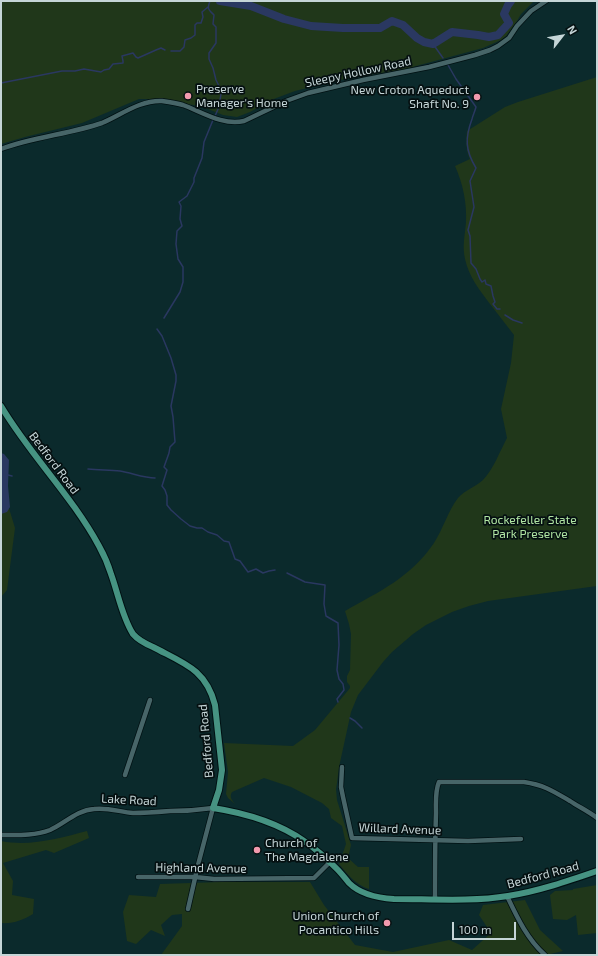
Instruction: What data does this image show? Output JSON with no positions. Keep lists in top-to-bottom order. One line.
{"streets":{"main road":["Bedford Road"],"street":["Sleepy Hollow Road","Lake Road","Willard Avenue","Highland Avenue"]},"crossings":[["Bedford Road","Lake Road"],["Bedford Road","Highland Avenue"]],"parks":["Rockefeller State Park Preserve"],"places":["Preserve Manager's Home","New Croton Aqueduct Shaft No. 9","Church of The Magdalene","Union Church of Pocantico Hills"],"scale_bar":"100 m","north":"top right"}
